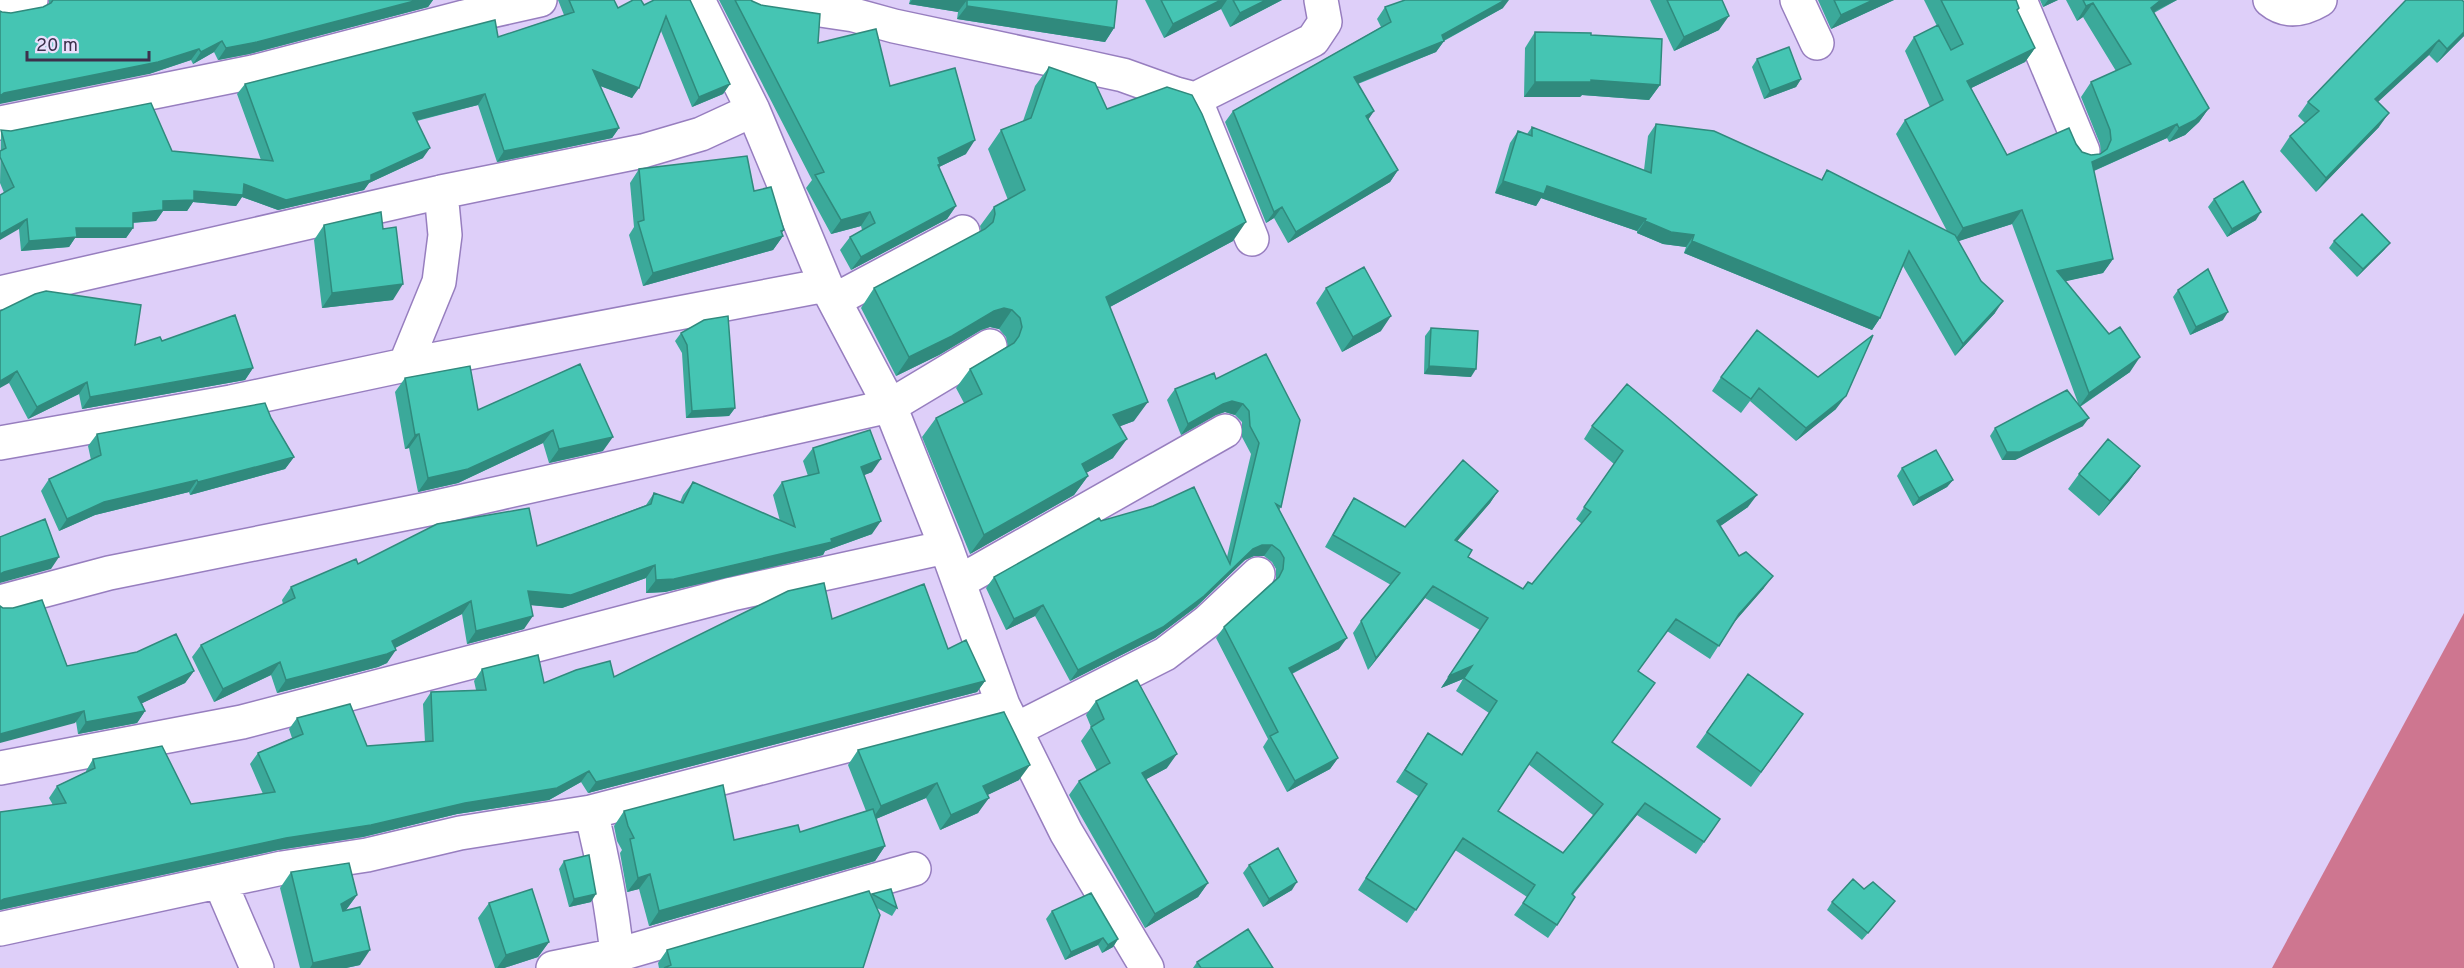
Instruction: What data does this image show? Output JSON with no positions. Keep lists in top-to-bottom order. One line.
{"scale_bar":"20 m"}
